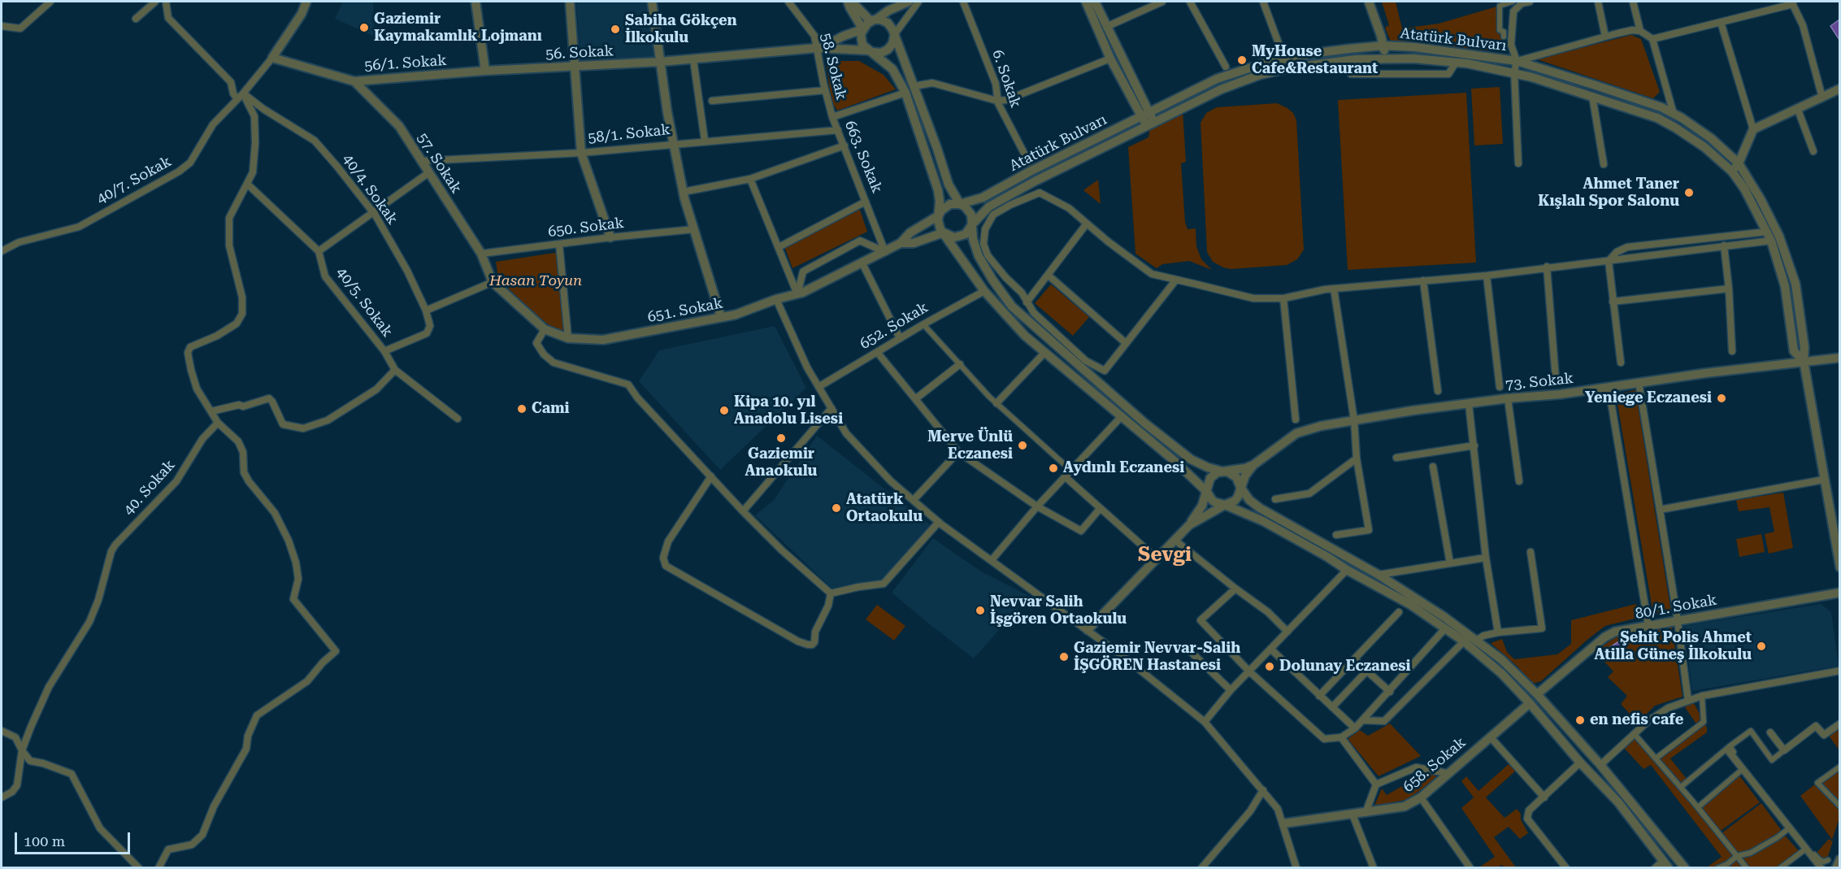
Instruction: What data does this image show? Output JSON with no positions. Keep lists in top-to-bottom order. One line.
{"streets":{"street":["Atatürk Bulvarı","56. Sokak","56/1. Sokak","58. Sokak","6. Sokak","58/1. Sokak","663. Sokak","57. Sokak","40/7. Sokak","40/4. Sokak","650. Sokak","40/5. Sokak","651. Sokak","652. Sokak","73. Sokak","40. Sokak","80/1. Sokak","658. Sokak"]},"crossings":[["Atatürk Bulvarı","651. Sokak"],["Atatürk Bulvarı","73. Sokak"],["56. Sokak","56/1. Sokak"],["56. Sokak","58. Sokak"],["56/1. Sokak","57. Sokak"],["58. Sokak","663. Sokak"],["58/1. Sokak","663. Sokak"],["58/1. Sokak","57. Sokak"],["663. Sokak","651. Sokak"],["57. Sokak","650. Sokak"],["57. Sokak","651. Sokak"],["40/7. Sokak","40/4. Sokak"],["40/4. Sokak","40/5. Sokak"]],"districts":["Sevgi"],"parks":["Hasan Toyun"],"places":["Gaziemir Kaymakamlık Lojmanı","Sabiha Gökçen İlkokulu","MyHouse Cafe&Restaurant","Ahmet Taner Kışlalı Spor Salonu","Yeniege Eczanesi","Cami","Kipa 10. yıl Anadolu Lisesi","Gaziemir Anaokulu","Merve Ünlü Eczanesi","Aydınlı Eczanesi","Atatürk Ortaokulu","Nevvar Salih İşgören Ortaokulu","Şehit Polis Ahmet Atilla Güneş İlkokulu","Gaziemir Nevvar-Salih İŞGÖREN Hastanesi","Dolunay Eczanesi","en nefis cafe"],"scale_bar":"100 m"}
